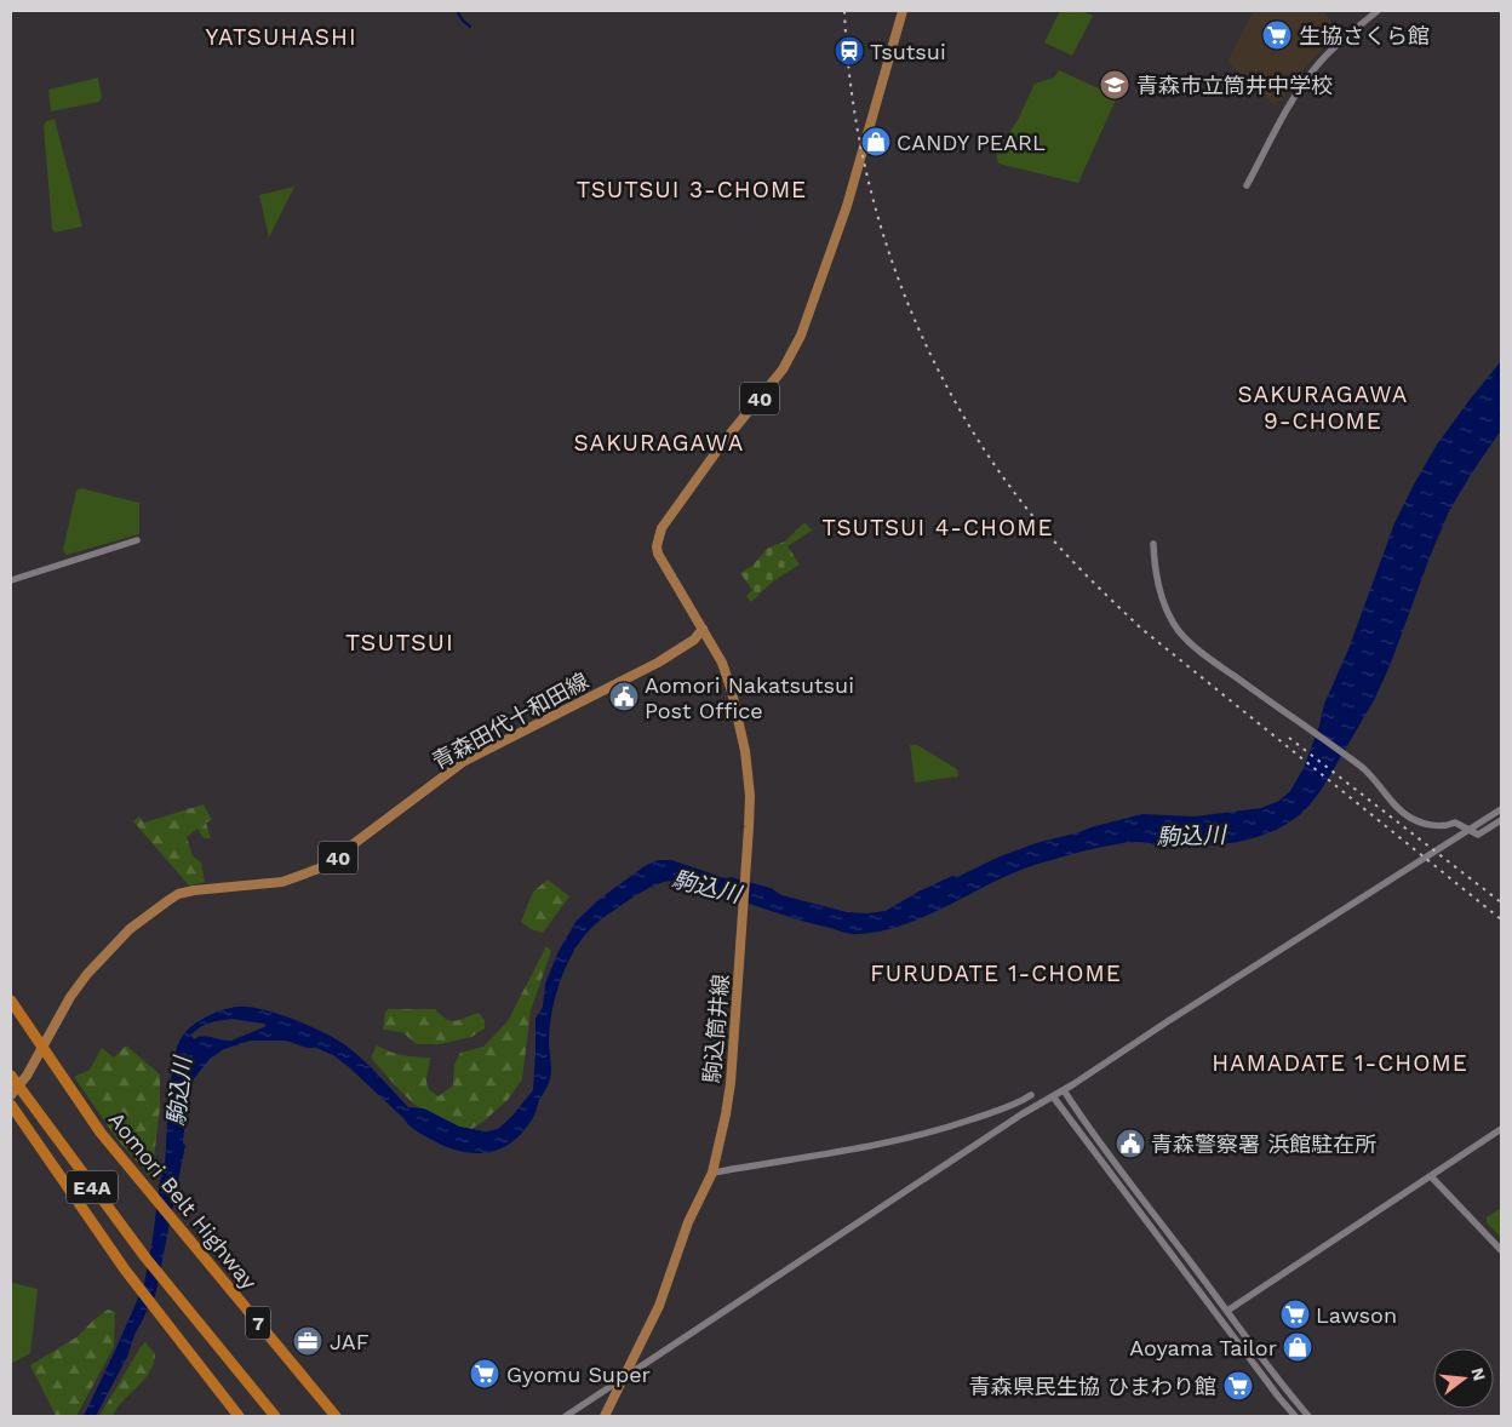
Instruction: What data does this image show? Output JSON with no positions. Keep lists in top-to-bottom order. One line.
{"streets":{"highway":["E4A","Aomori Belt Highway","7"],"main road":["40","青森田代十和田線","駒込筒井線"]},"crossings":[["40","青森田代十和田線"],["40","駒込筒井線"],["青森田代十和田線","駒込筒井線"],["青森田代十和田線","Aomori Belt Highway"]],"districts":["YATSUHASHI","TSUTSUI 3-CHOME","SAKURAGAWA 9-CHOME","SAKURAGAWA","TSUTSUI 4-CHOME","TSUTSUI","FURUDATE 1-CHOME","HAMADATE 1-CHOME"],"water":["駒込川"],"places":{"supermarket":["生協さくら館","Lawson","Gyomu Super","青森県民生協 ひまわり館"],"station":["Tsutsui"],"school or university":["青森市立筒井中学校"],"shop":["CANDY PEARL","Aoyama Tailor"],"public building":["Aomori Nakatsutsui Post Office","青森警察署 浜館駐在所"],"office":["JAF"]},"north":"right"}
